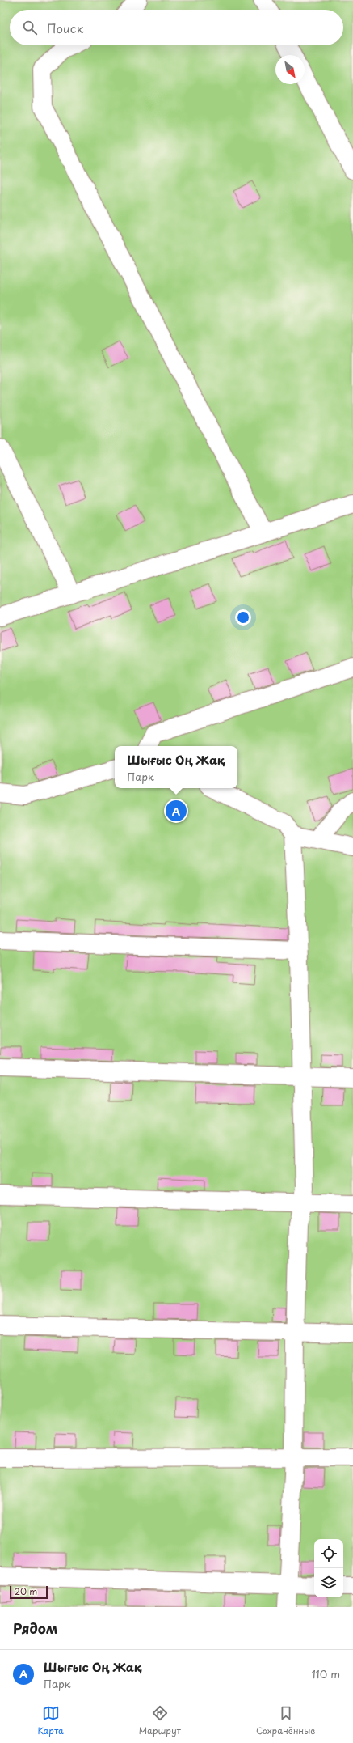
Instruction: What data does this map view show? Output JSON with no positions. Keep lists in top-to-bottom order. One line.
{"scale_bar":"20 m","north":"bottom right","page":{"search":"Поиск","popup":["Шығыс Оң Жақ","Парк"],"pins":"A","scale":"20 m","heading":"Рядом","list":[{"mark":"A","name":"Шығыс Оң Жақ","note":"Парк","value":"110 m"}],"nav":["Карта","Маршрут","Сохранённые"]}}
